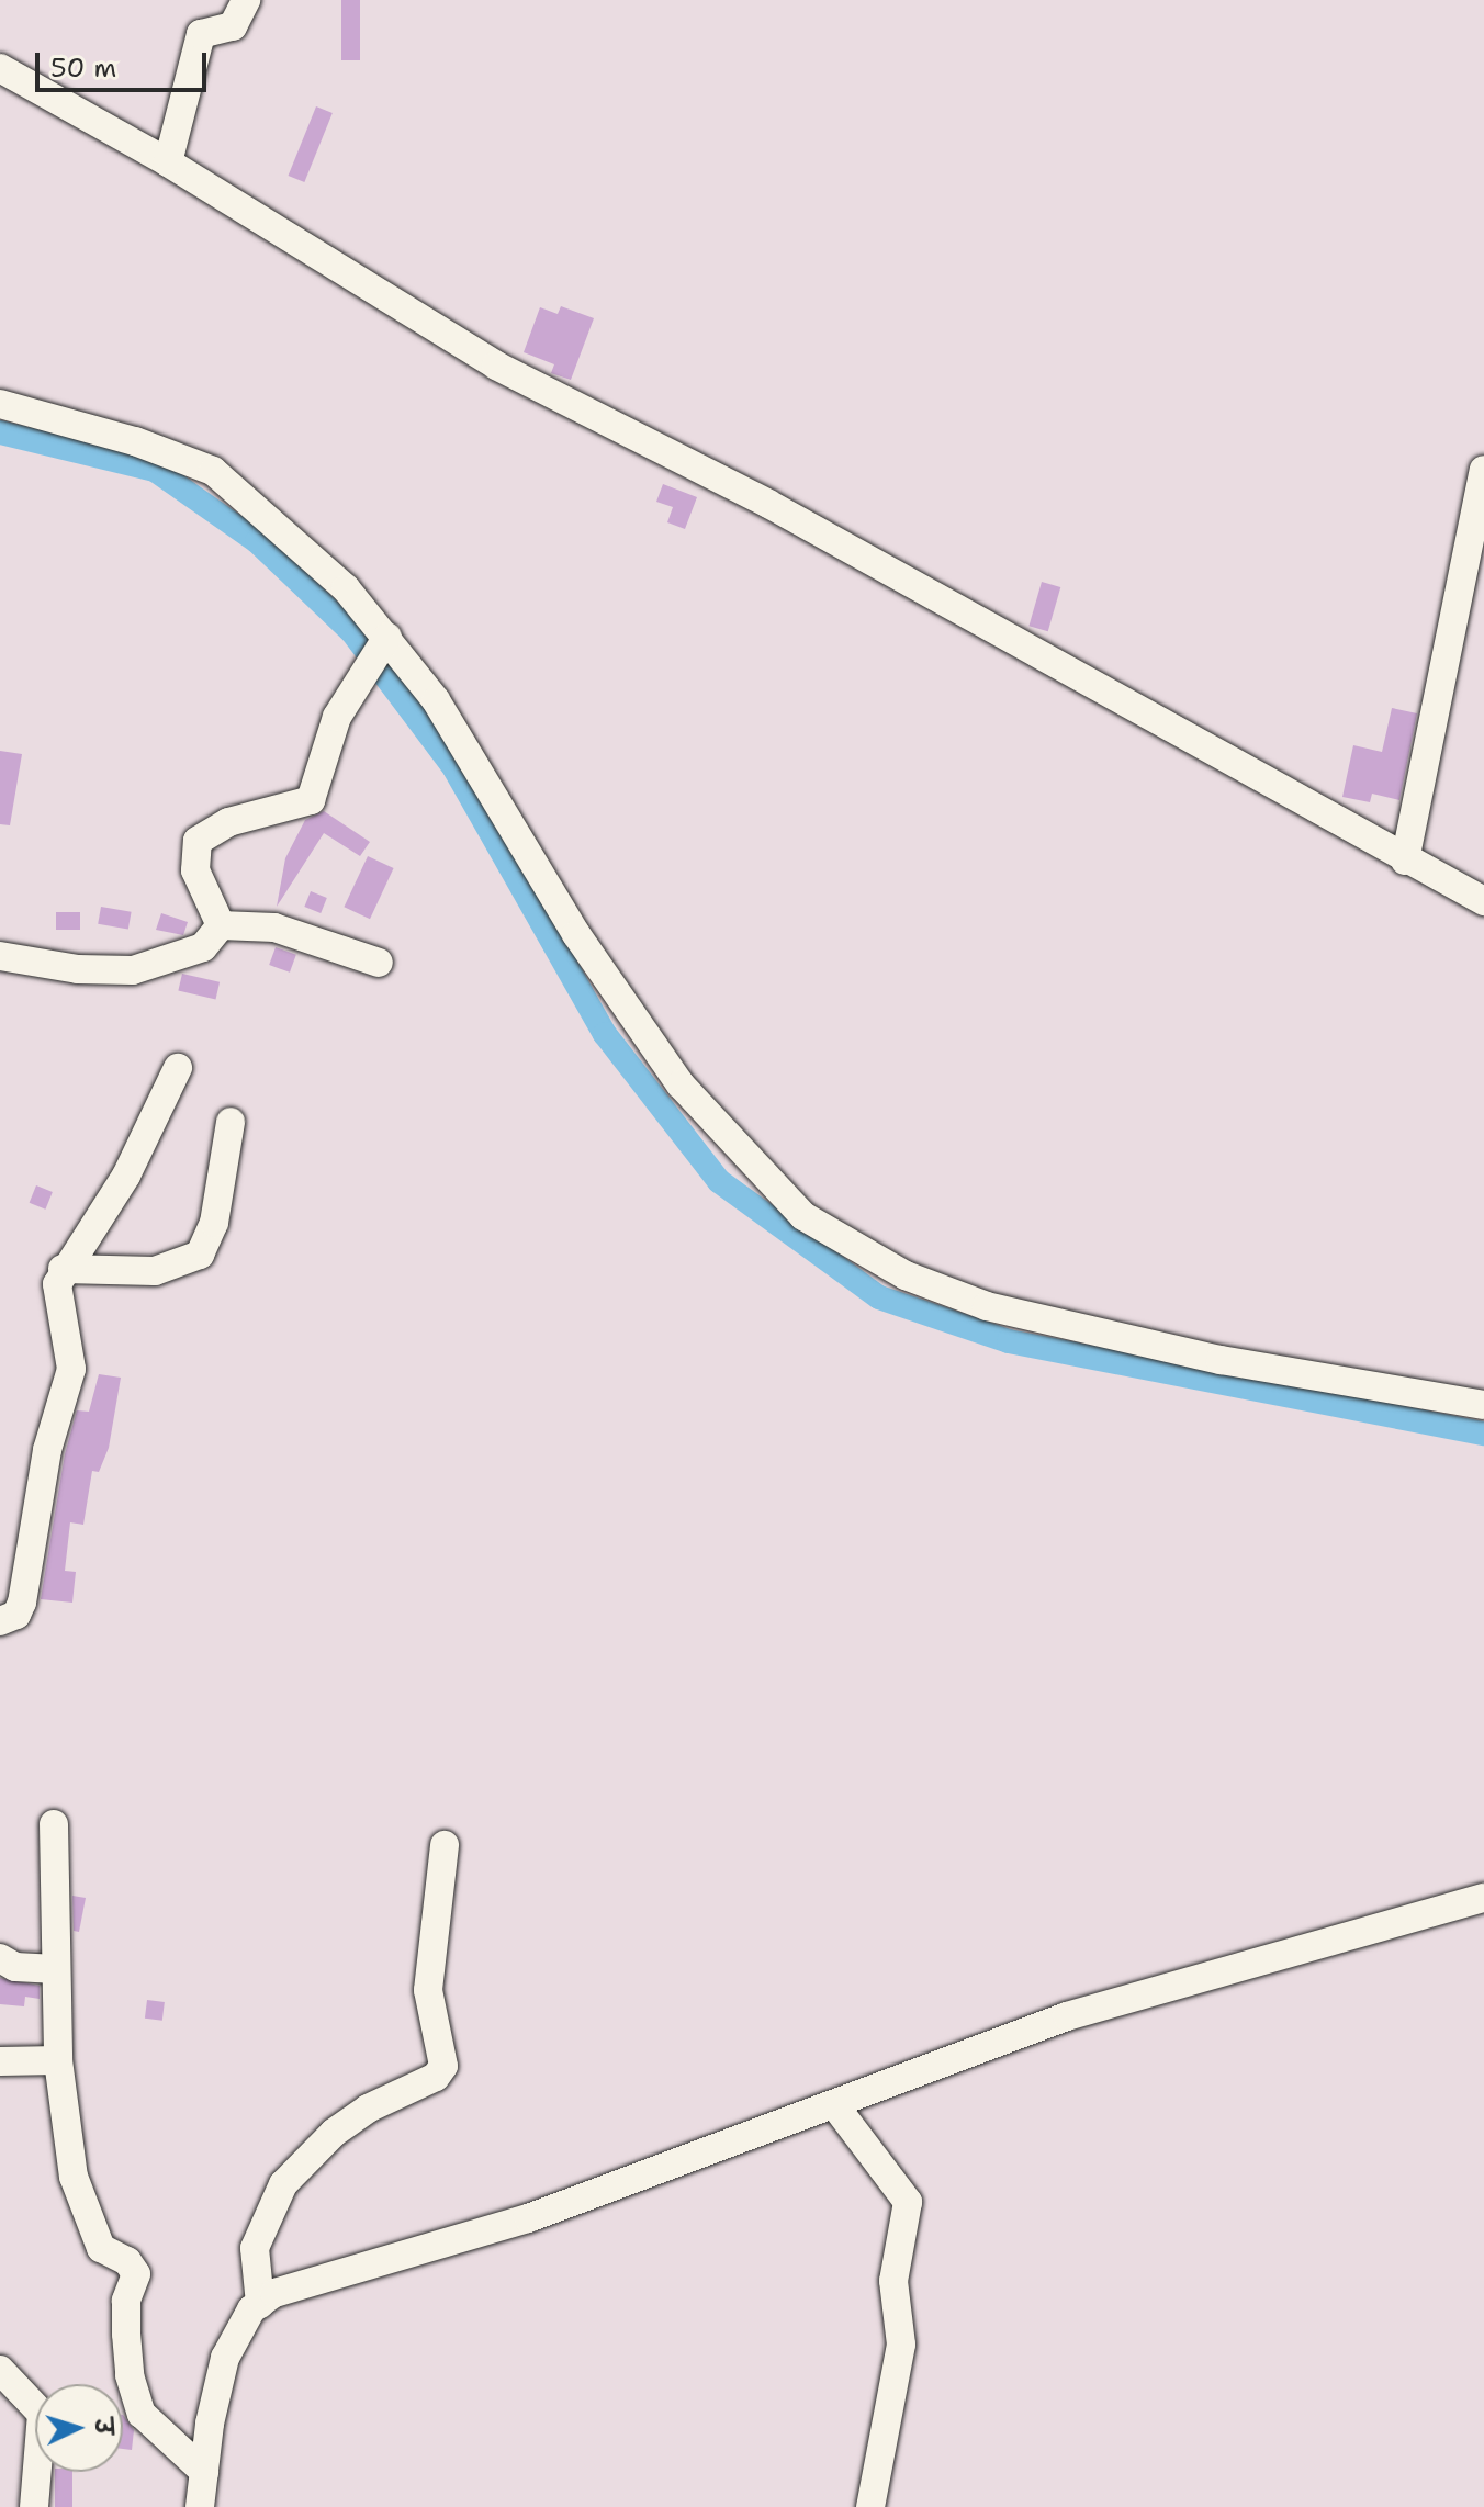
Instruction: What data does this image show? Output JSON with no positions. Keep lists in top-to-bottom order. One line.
{"scale_bar":"50 m","north":"right"}
